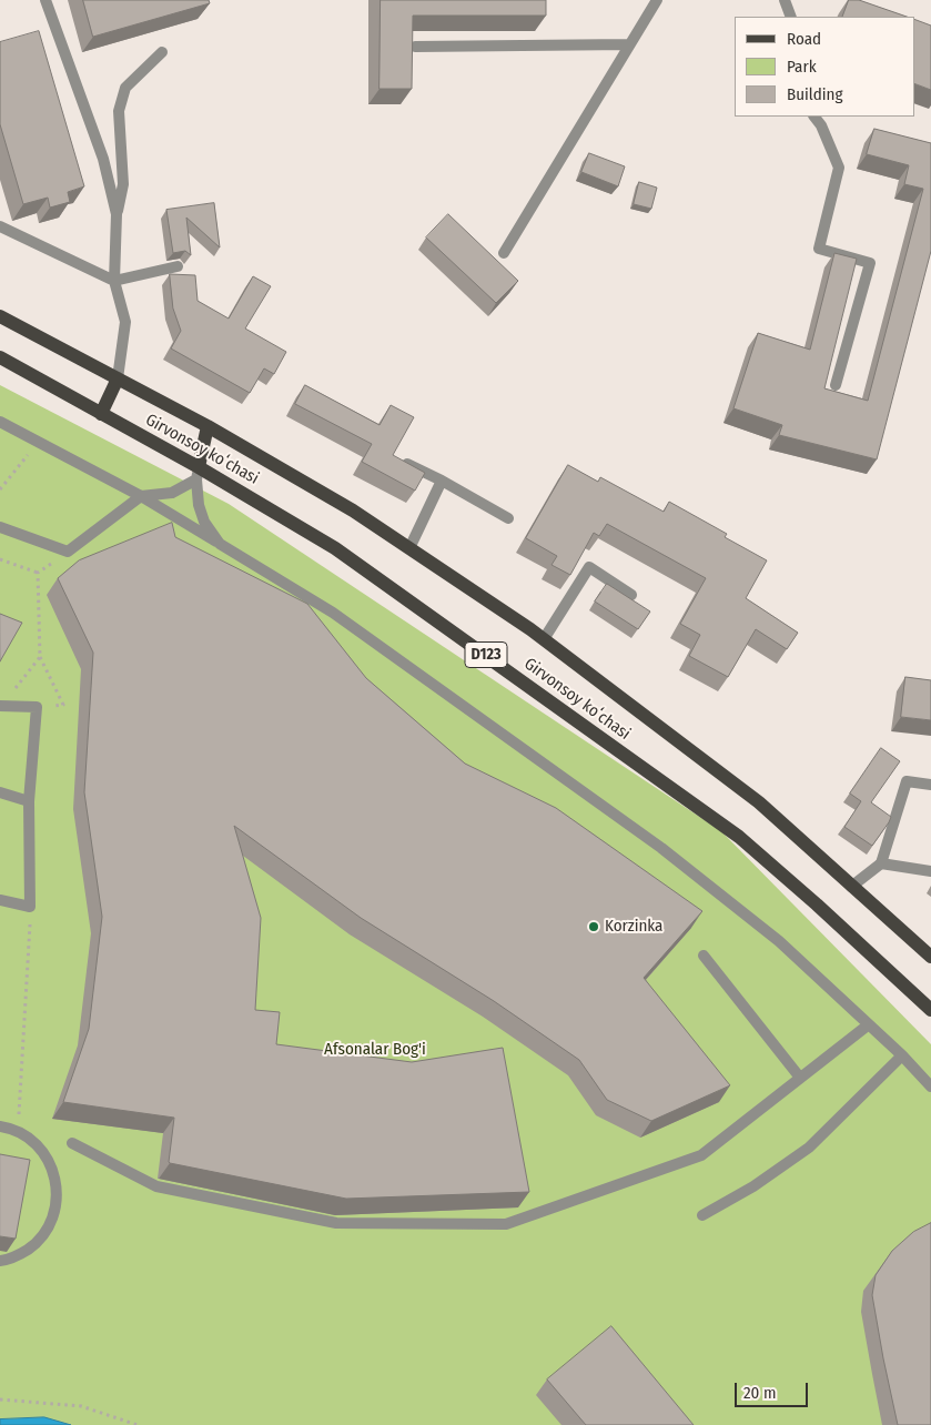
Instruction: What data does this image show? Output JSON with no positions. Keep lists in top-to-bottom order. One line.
{"streets":{"main road":["Girvonsoy koʻchasi","D123"]},"parks":["Afsonalar Bog'i"],"places":["Korzinka"],"legend":["Road","Park","Building"],"scale_bar":"20 m"}
